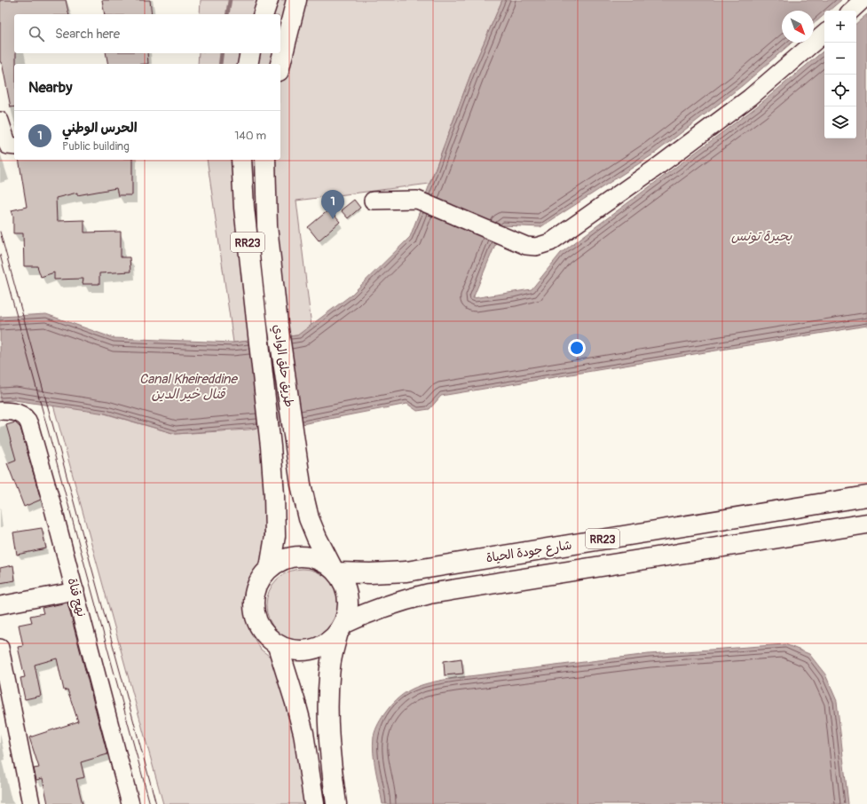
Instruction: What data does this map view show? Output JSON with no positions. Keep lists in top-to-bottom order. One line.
{"streets":{"main road":["RR23","طريق حلق الوادي","شارع جودة الحياة"],"street":["نهج قناة"]},"crossings":[["RR23","طريق حلق الوادي"],["RR23","شارع جودة الحياة"],["طريق حلق الوادي","شارع جودة الحياة"]],"water":["بحيرة تونس","Canal Kheireddine قنال خير الدين"],"north":"bottom right","page":{"map_buttons":["+","−"],"search":"Search here","heading":"Nearby","list":[{"mark":"1","name":"الحرس الوطني","note":"Public building","value":"140 m"}],"pins":"1"}}
